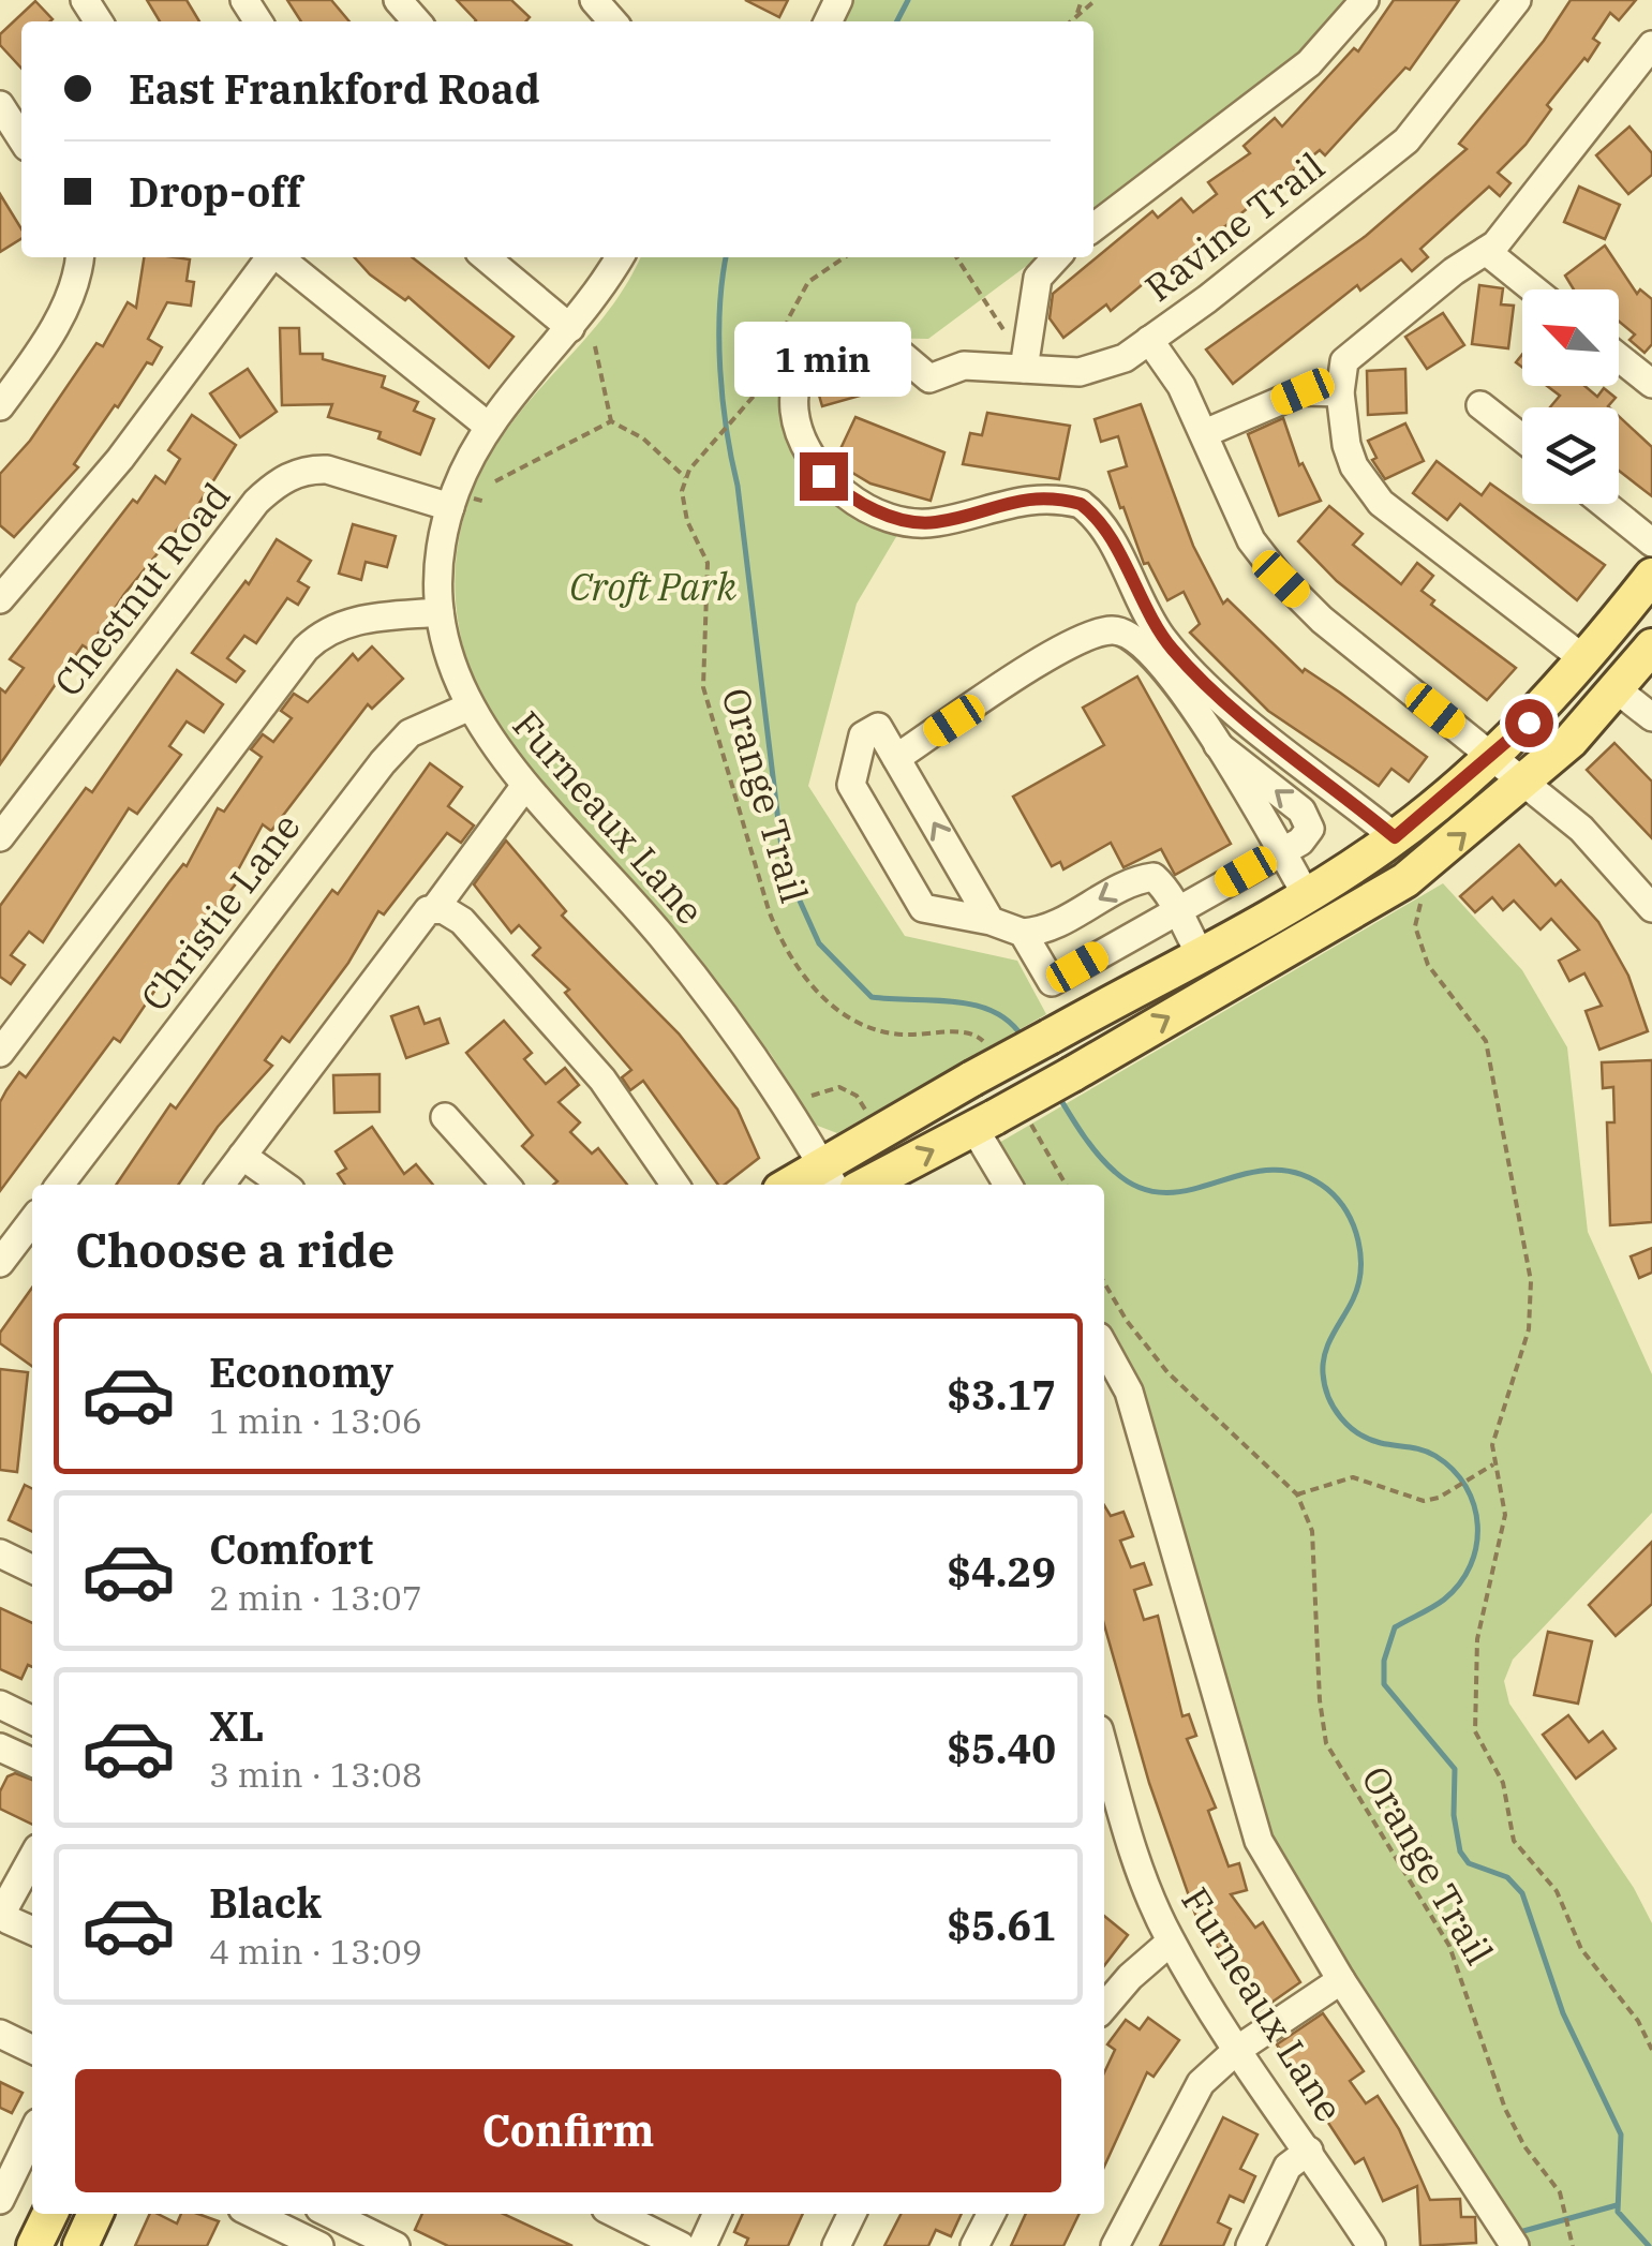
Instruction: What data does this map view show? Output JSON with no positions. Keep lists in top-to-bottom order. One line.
{"streets":{"street":["Ravine Trail","Chestnut Road","Furneaux Lane","Christie Lane"],"path":["Orange Trail"]},"crossings":[["Chestnut Road","Furneaux Lane"],["Furneaux Lane","Christie Lane"]],"parks":["Croft Park"],"north":"top left","page":{"banner":["East Frankford Road","Drop-off"],"bubble":"1 min","heading":"Choose a ride","list":[{"name":"Economy","note":"1 min · 13:06","value":"$3.17"},{"name":"Comfort","note":"2 min · 13:07","value":"$4.29"},{"name":"XL","note":"3 min · 13:08","value":"$5.40"},{"name":"Black","note":"4 min · 13:09","value":"$5.61"}],"buttons":"Confirm"}}
